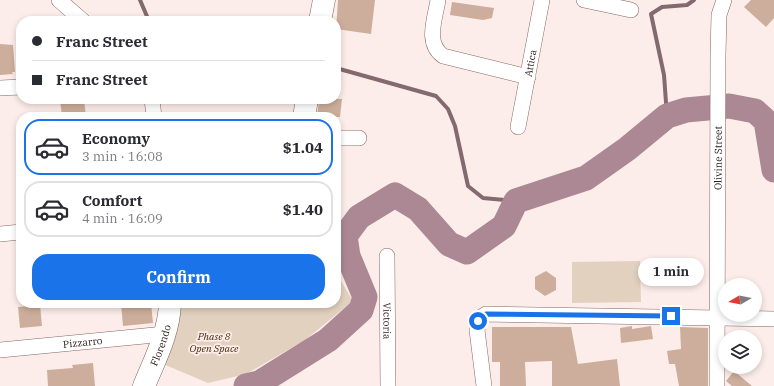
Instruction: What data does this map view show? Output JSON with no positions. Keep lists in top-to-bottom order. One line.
{"streets":{"street":["Attica","Olivine Street","Victoria","Pizzarro","Florendo"]},"crossings":[["Pizzarro","Florendo"]],"parks":["Phase 8 Open Space"],"north":"left","page":{"banner":["Franc Street","Franc Street"],"list":[{"name":"Economy","note":"3 min · 16:08","value":"$1.04"},{"name":"Comfort","note":"4 min · 16:09","value":"$1.40"}],"buttons":"Confirm","bubble":"1 min"}}
